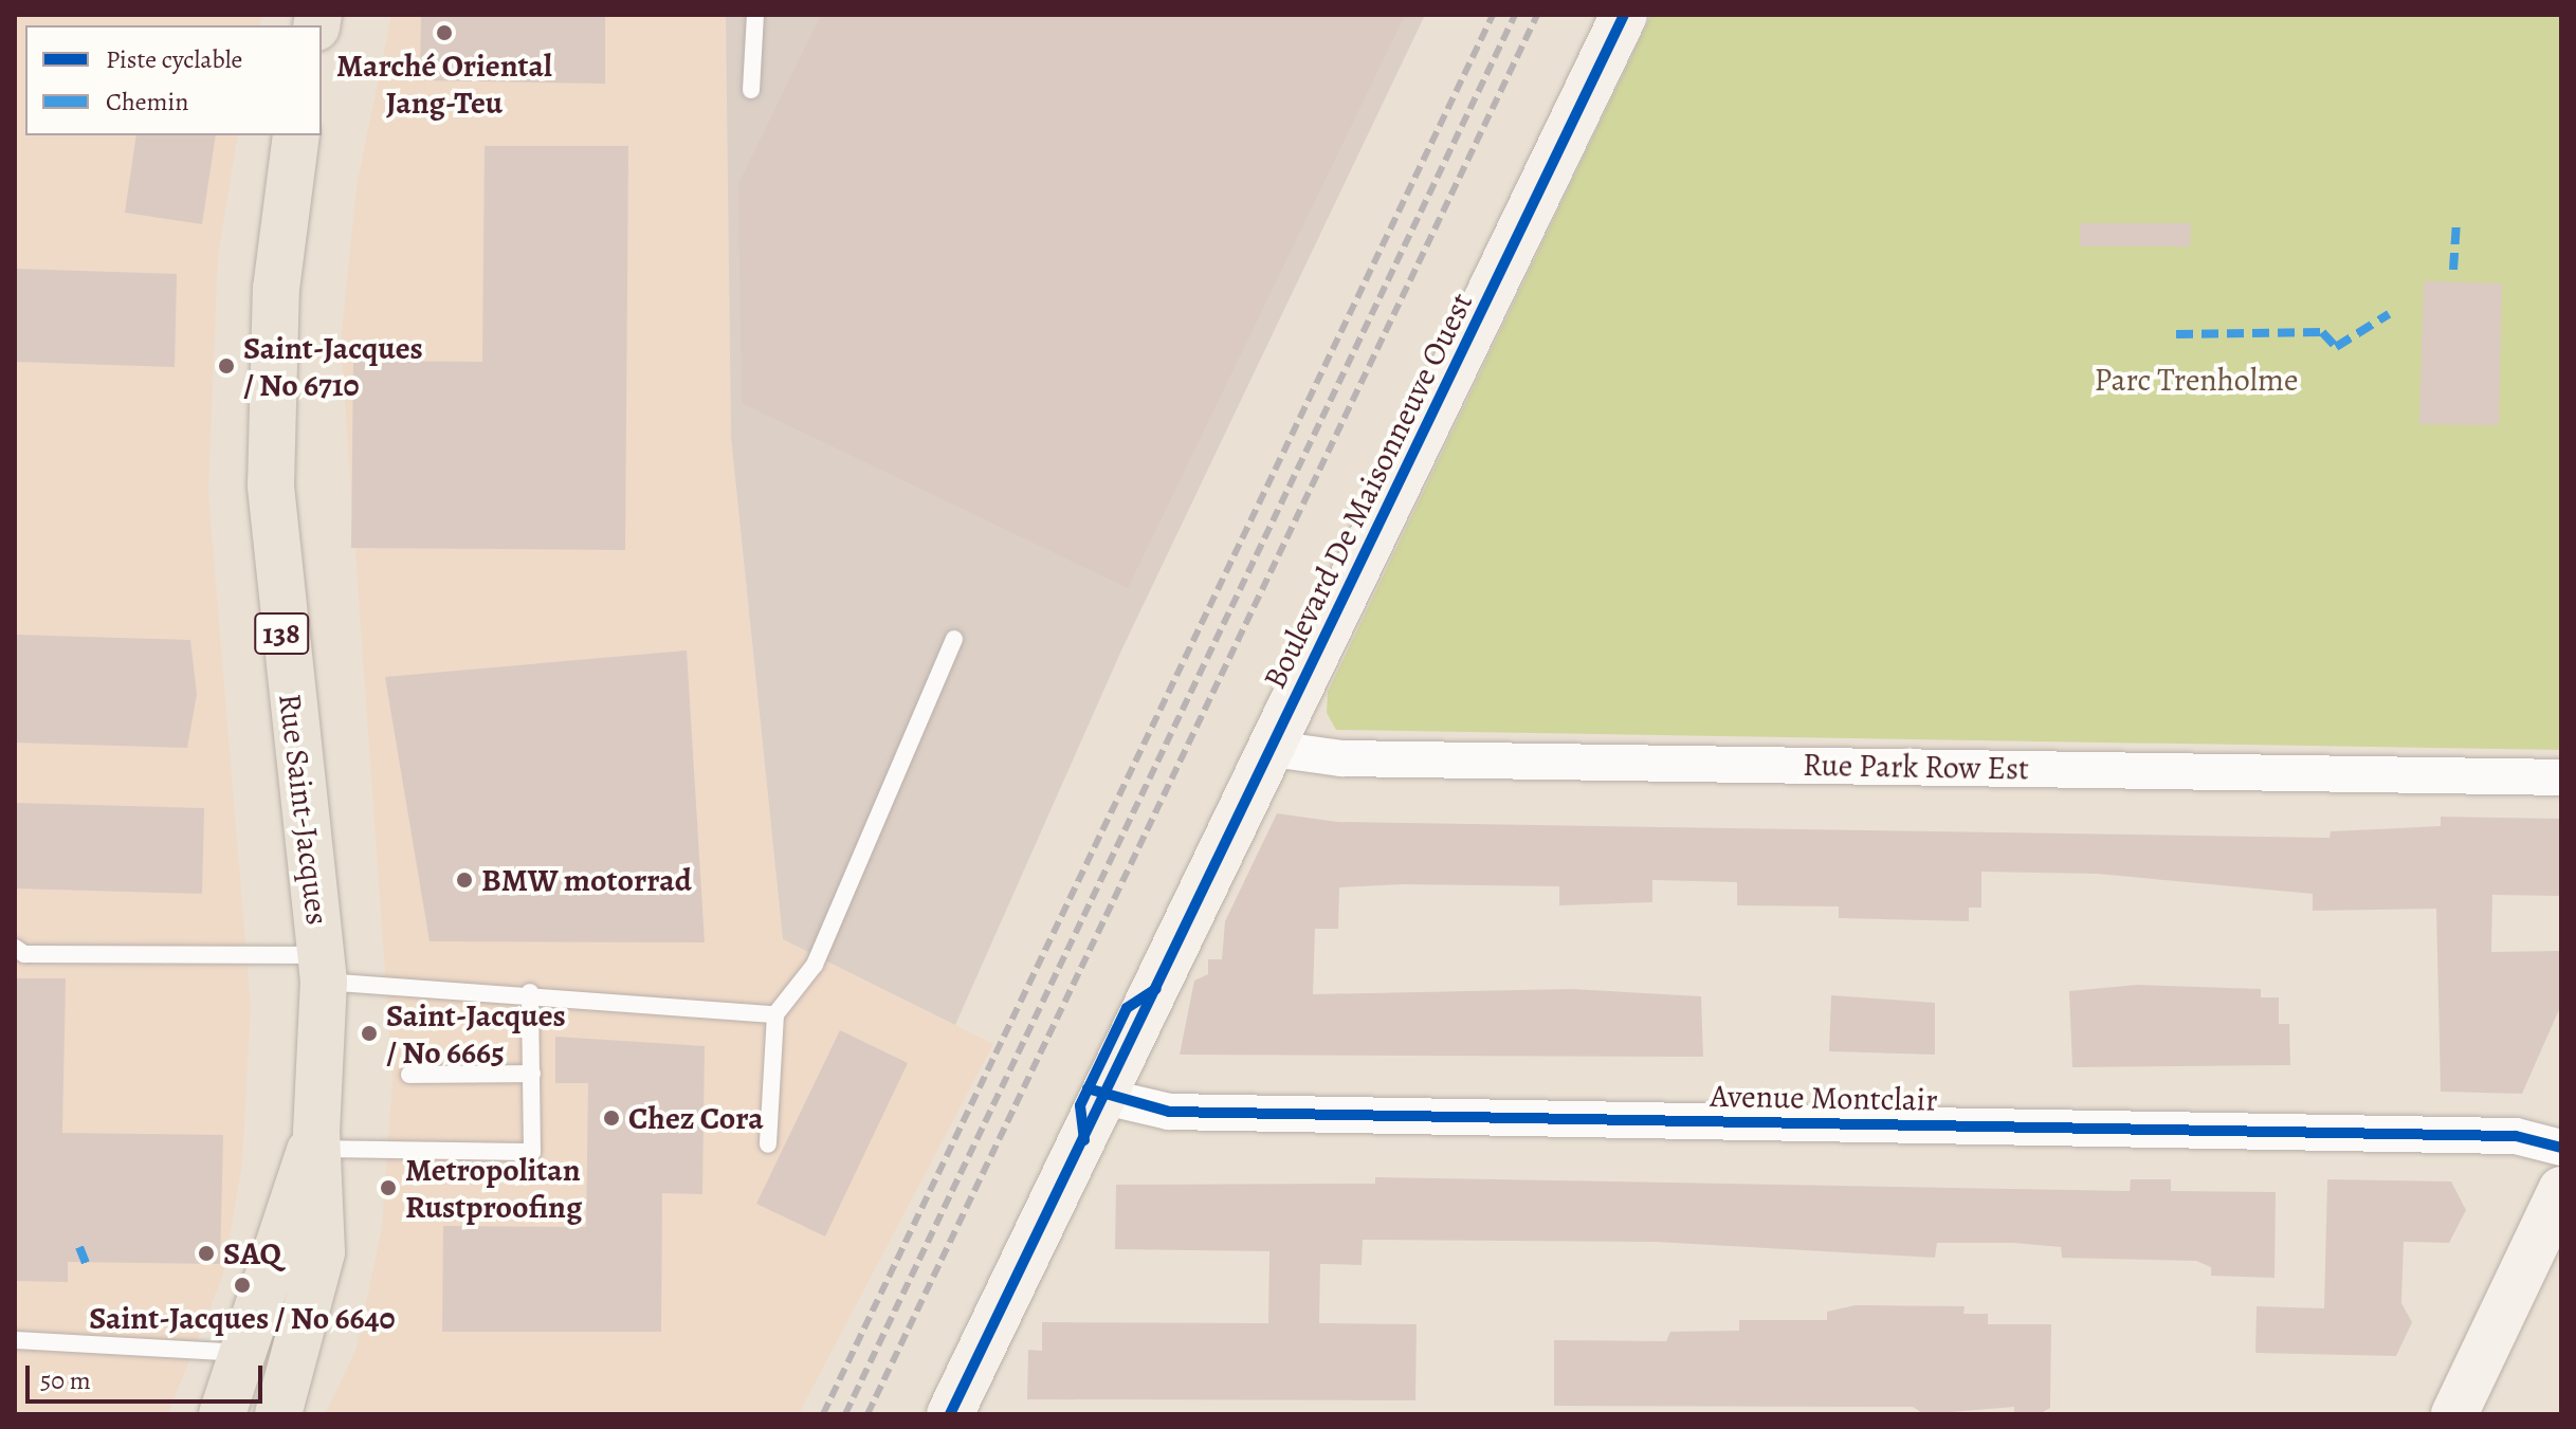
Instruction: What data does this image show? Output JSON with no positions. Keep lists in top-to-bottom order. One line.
{"streets":{"main road":["138","Rue Saint-Jacques"],"street":["Boulevard De Maisonneuve Ouest","Rue Park Row Est","Avenue Montclair"]},"crossings":[["Boulevard De Maisonneuve Ouest","Rue Park Row Est"],["Boulevard De Maisonneuve Ouest","Avenue Montclair"]],"parks":["Parc Trenholme"],"places":["Marché Oriental Jang-Teu","Saint-Jacques / No 6710","BMW motorrad","Saint-Jacques / No 6665","Chez Cora","Metropolitan Rustproofing","SAQ","Saint-Jacques / No 6640"],"legend":["Piste cyclable","Chemin"],"scale_bar":"50 m"}
